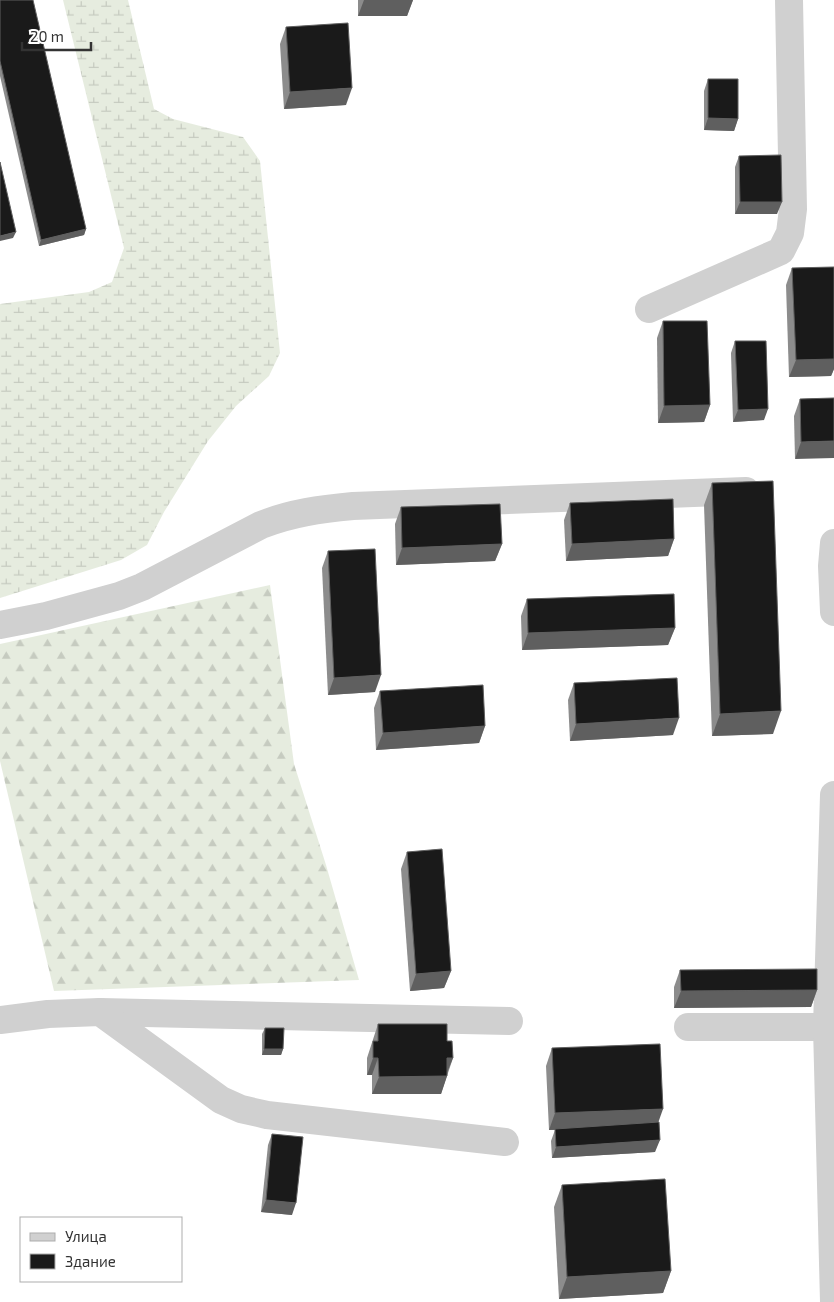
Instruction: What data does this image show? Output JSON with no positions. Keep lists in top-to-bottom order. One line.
{"legend":["Улица","Здание"],"scale_bar":"20 m"}
